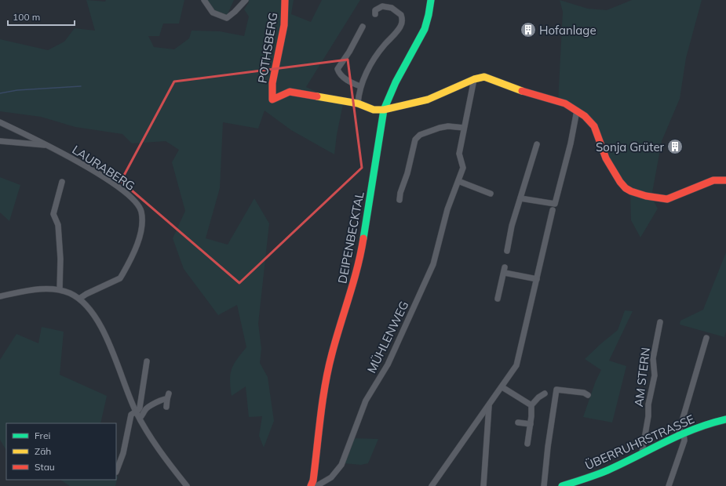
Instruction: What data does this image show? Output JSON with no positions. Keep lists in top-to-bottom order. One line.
{"streets":{"main road":["POTHSBERG","DEIPENBECKTAL","ÜBERRUHRSTRASSE"],"street":["LAURABERG","MÜHLENWEG","AM STERN"]},"crossings":[["DEIPENBECKTAL","MÜHLENWEG"],["AM STERN","ÜBERRUHRSTRASSE"]],"places":{"building":["Hofanlage","Sonja Grüter"]},"legend":["Frei","Zäh","Stau"],"scale_bar":"100 m"}
